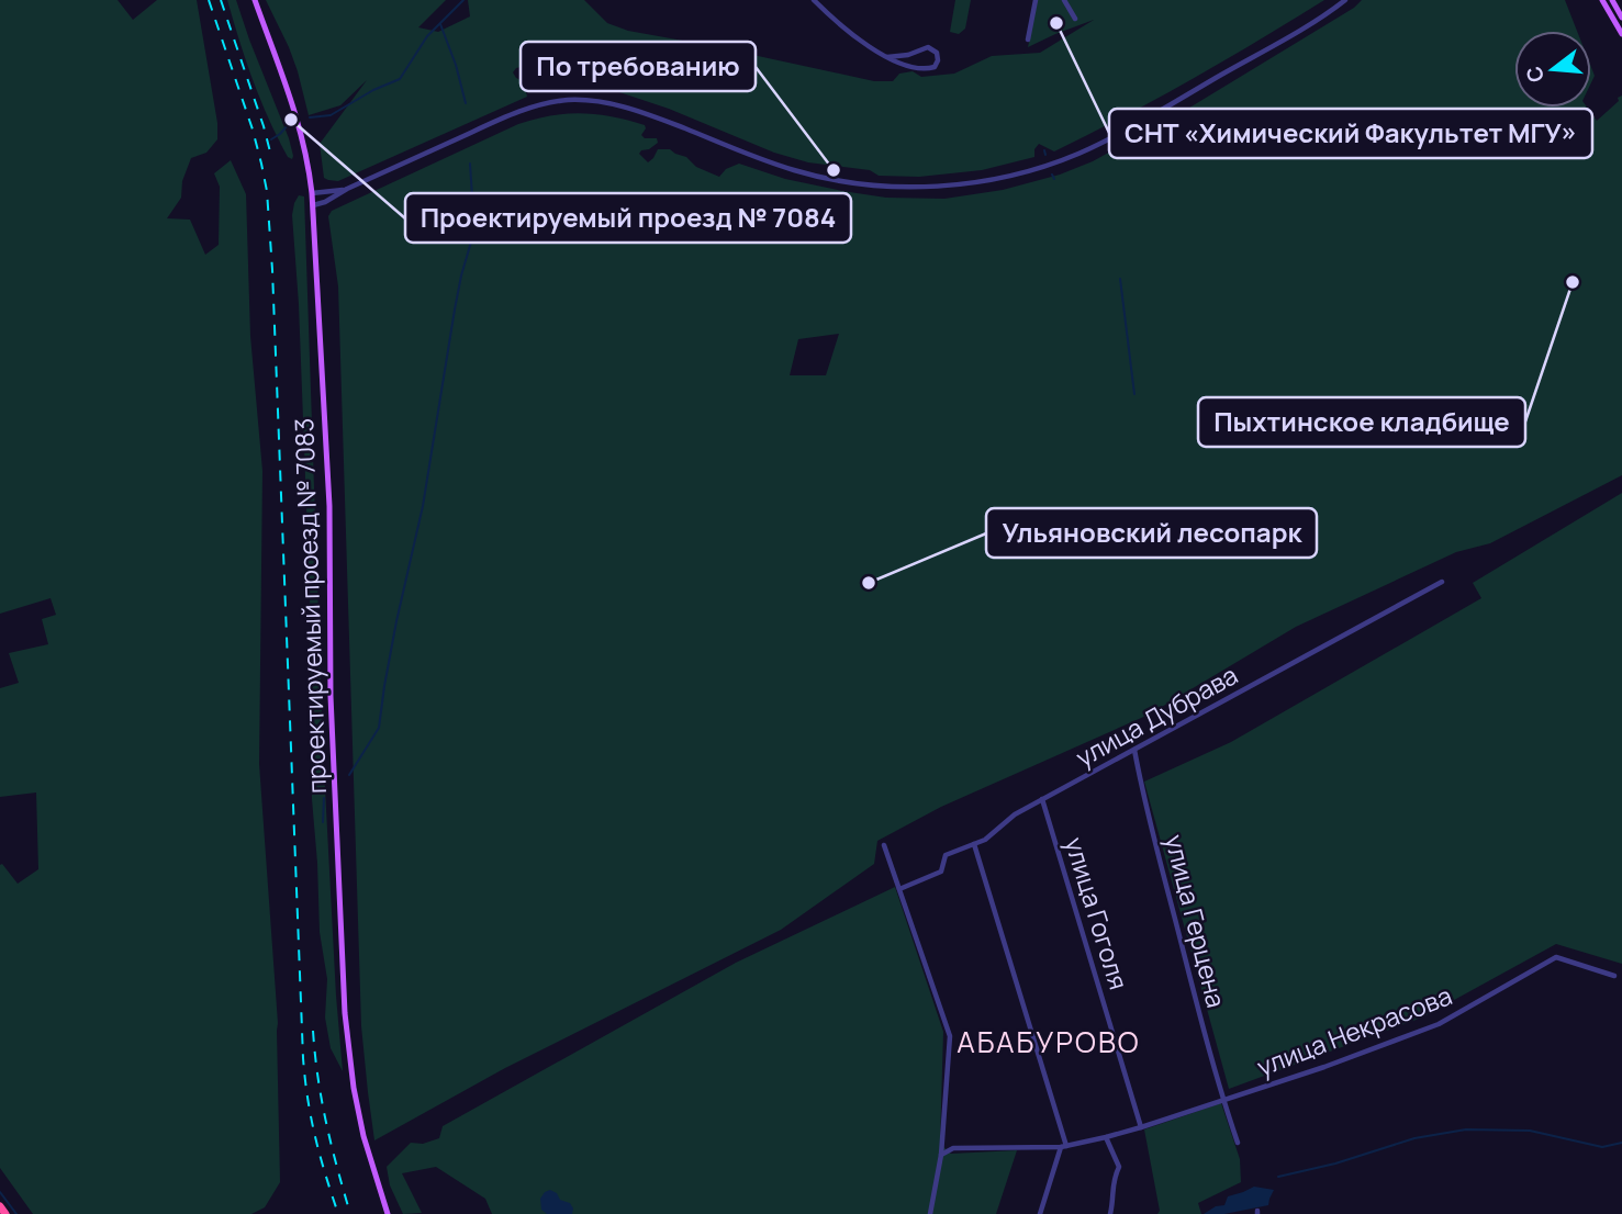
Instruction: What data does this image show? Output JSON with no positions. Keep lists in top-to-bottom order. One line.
{"streets":{"main road":["проектируемый проезд № 7083"],"street":["улица Дубрава","улица Гоголя","улица Герцена","улица Некрасова"]},"crossings":[["улица Дубрава","улица Гоголя"],["улица Дубрава","улица Герцена"],["улица Гоголя","улица Некрасова"],["улица Герцена","улица Некрасова"]],"districts":["АБАБУРОВО"],"places":["СНТ «Химический Факультет МГУ»","Проектируемый проезд № 7084","По требованию","Пыхтинское кладбище","Ульяновский лесопарк"],"north":"left"}
